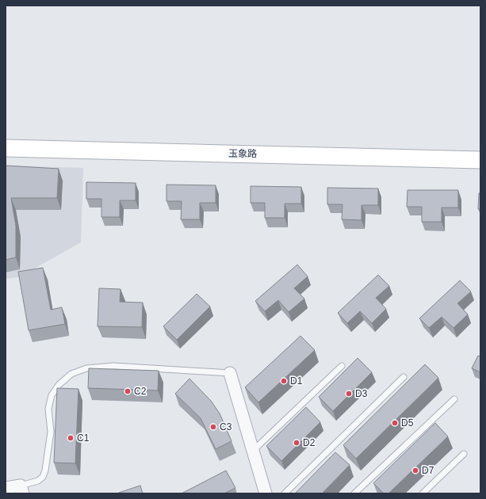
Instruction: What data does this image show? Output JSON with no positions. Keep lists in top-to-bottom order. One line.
{"streets":{"street":["玉象路"]},"places":["D1","C2","D3","D5","C3","C1","D2","D7"]}
